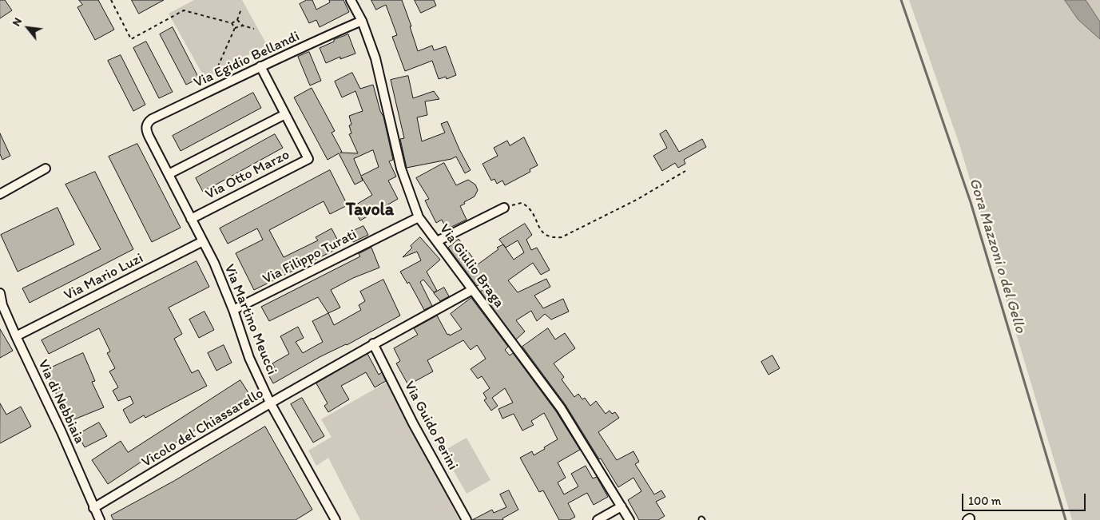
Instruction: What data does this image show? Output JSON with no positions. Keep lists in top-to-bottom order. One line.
{"streets":{"street":["Via Egidio Bellandi","Via Otto Marzo","Via Filippo Turati","Via Giulio Braga","Via Mario Luzi","Via Martino Meucci","Via di Nebbiaia","Via Guido Perini","Vicolo del Chiassarello"]},"crossings":[["Via Egidio Bellandi","Via Otto Marzo"],["Via Egidio Bellandi","Via Giulio Braga"],["Via Egidio Bellandi","Via Martino Meucci"],["Via Otto Marzo","Via Martino Meucci"],["Via Filippo Turati","Via Giulio Braga"],["Via Filippo Turati","Via Martino Meucci"],["Via Giulio Braga","Vicolo del Chiassarello"],["Via Mario Luzi","Via Martino Meucci"],["Via Mario Luzi","Via di Nebbiaia"],["Via Martino Meucci","Vicolo del Chiassarello"],["Via di Nebbiaia","Vicolo del Chiassarello"],["Via Guido Perini","Vicolo del Chiassarello"]],"districts":["Tavola"],"water":["Gora Mazzoni o del Gello"],"scale_bar":"100 m","north":"top left"}
